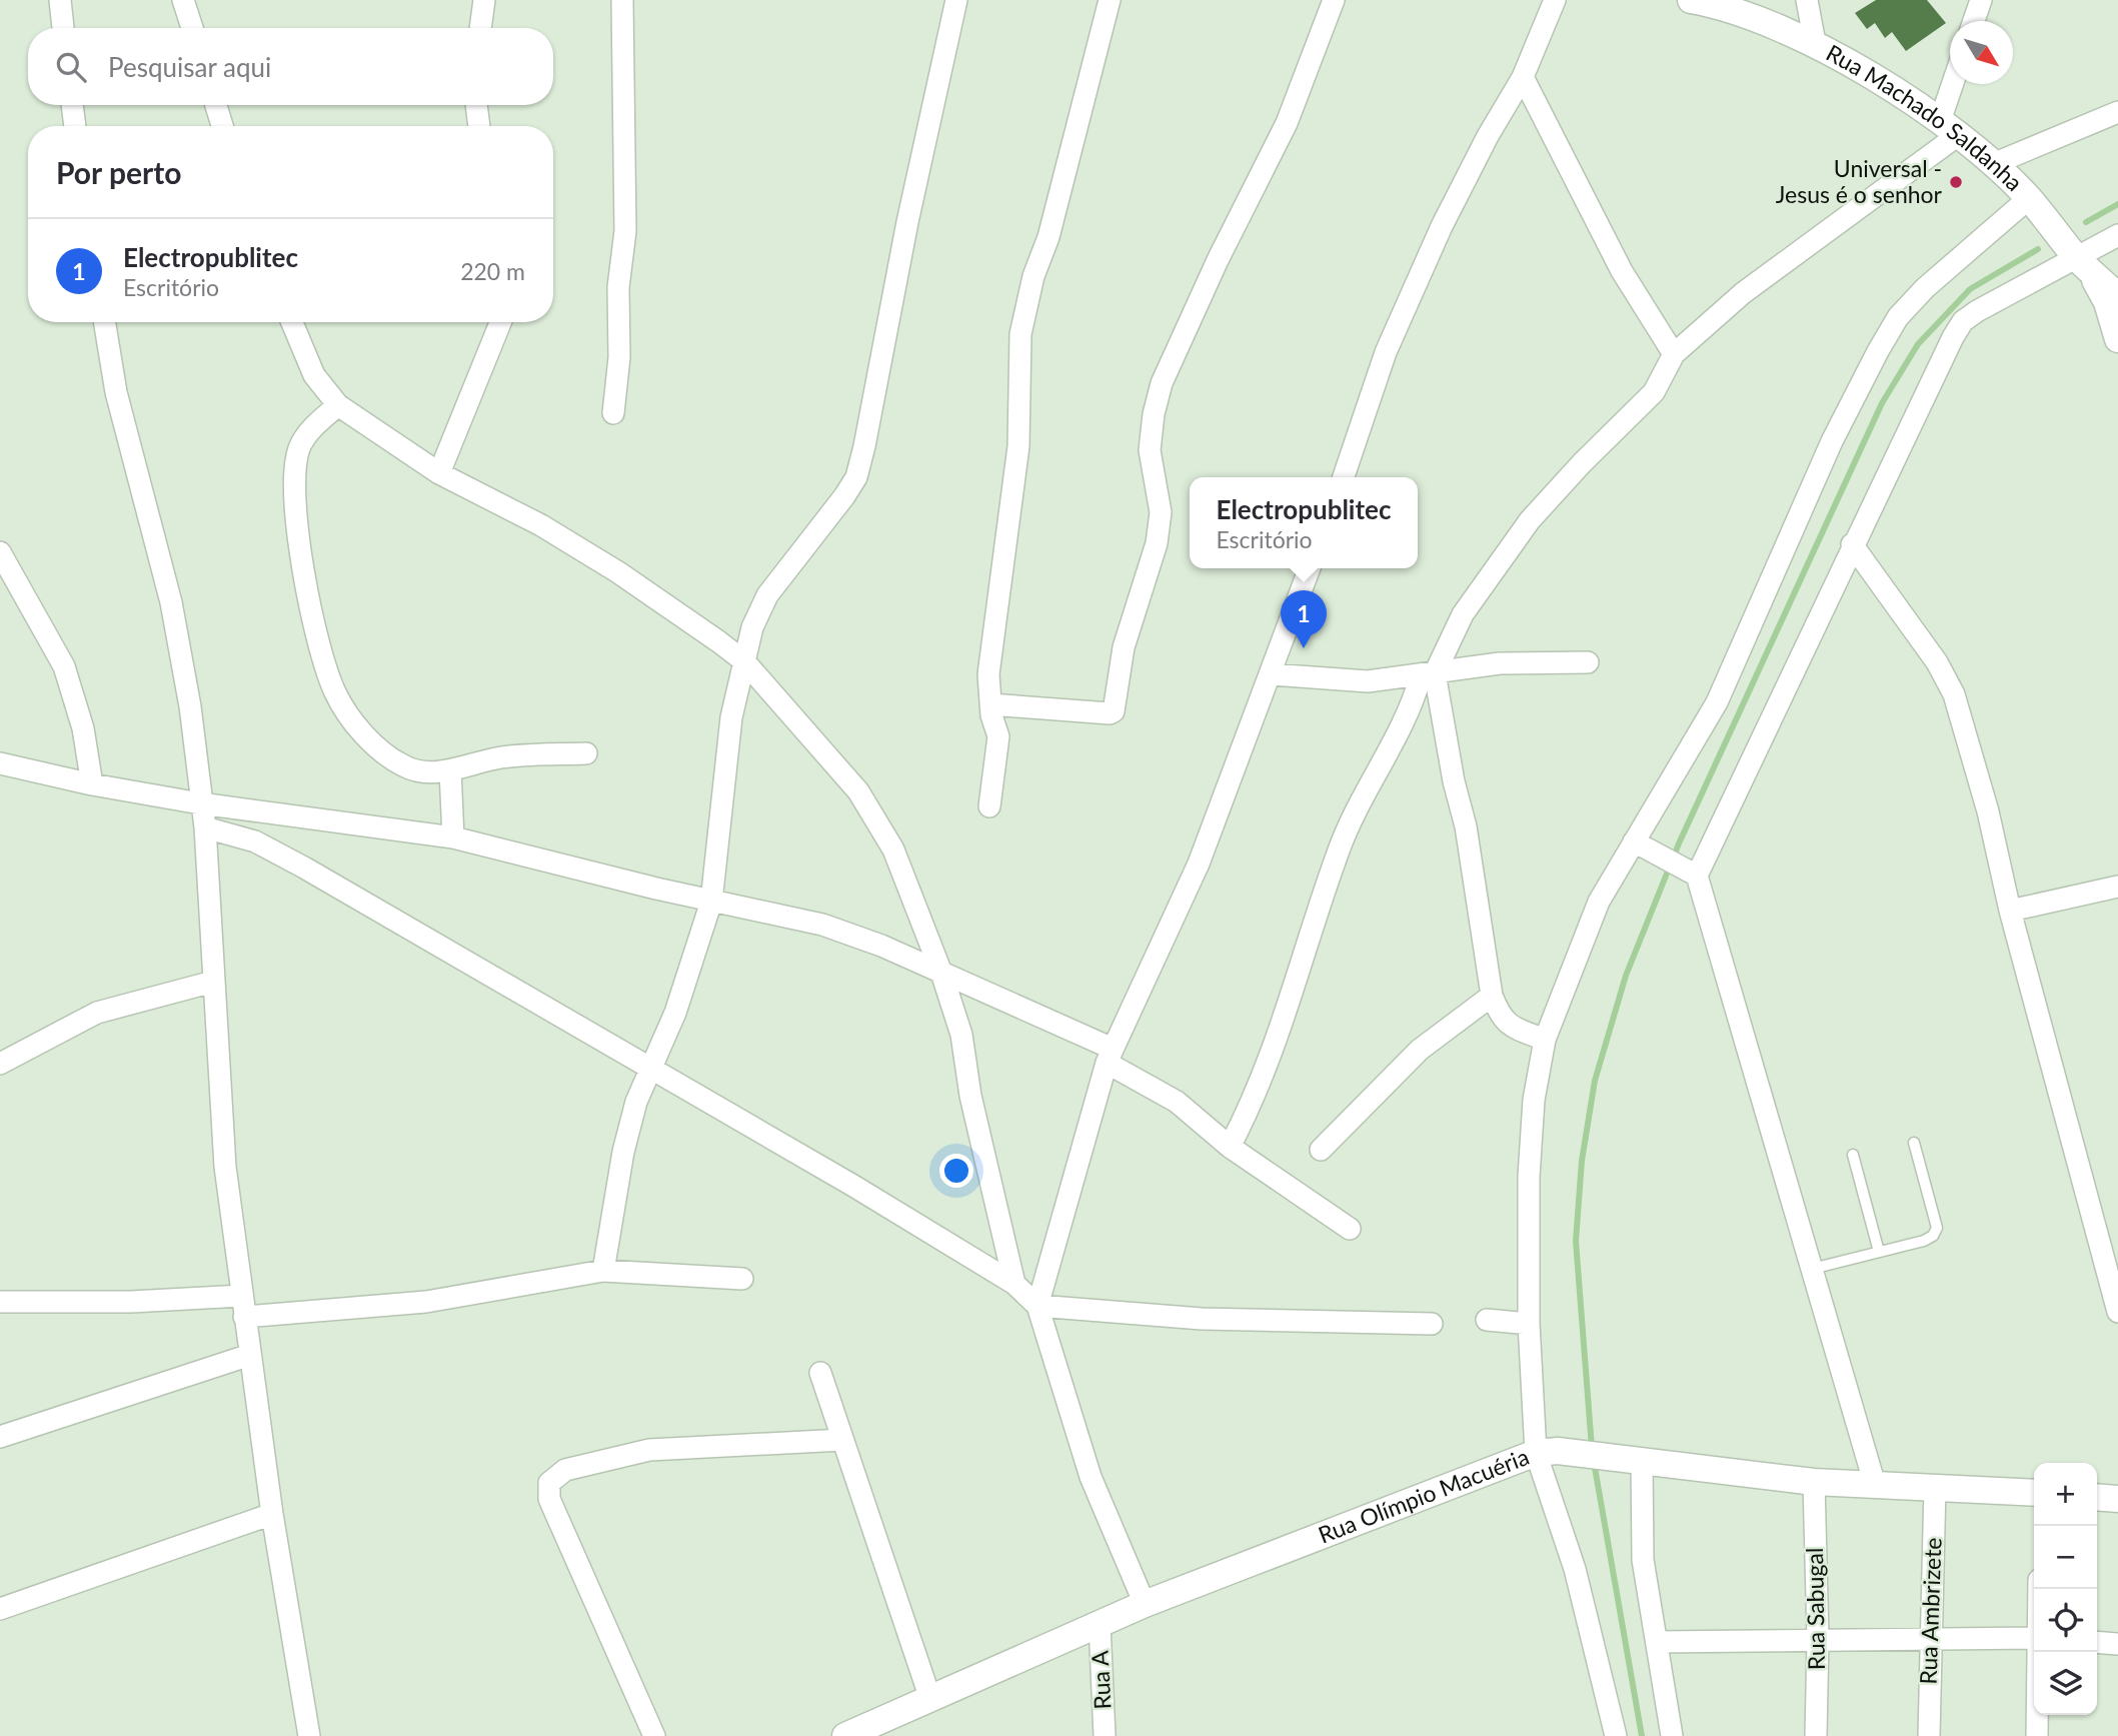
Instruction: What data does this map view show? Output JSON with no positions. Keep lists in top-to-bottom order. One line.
{"streets":{"street":["Rua Machado Saldanha","Rua Olímpio Macuéria","Rua Sabugal","Rua Ambrizete","Rua A"]},"crossings":[["Rua Olímpio Macuéria","Rua Sabugal"],["Rua Olímpio Macuéria","Rua Ambrizete"],["Rua Olímpio Macuéria","Rua A"]],"places":["Universal - Jesus é o senhor"],"north":"bottom right","page":{"search":"Pesquisar aqui","heading":"Por perto","list":[{"mark":"1","name":"Electropublitec","note":"Escritório","value":"220 m"}],"popup":["Electropublitec","Escritório"],"pins":"1","map_buttons":["+","−"]}}
